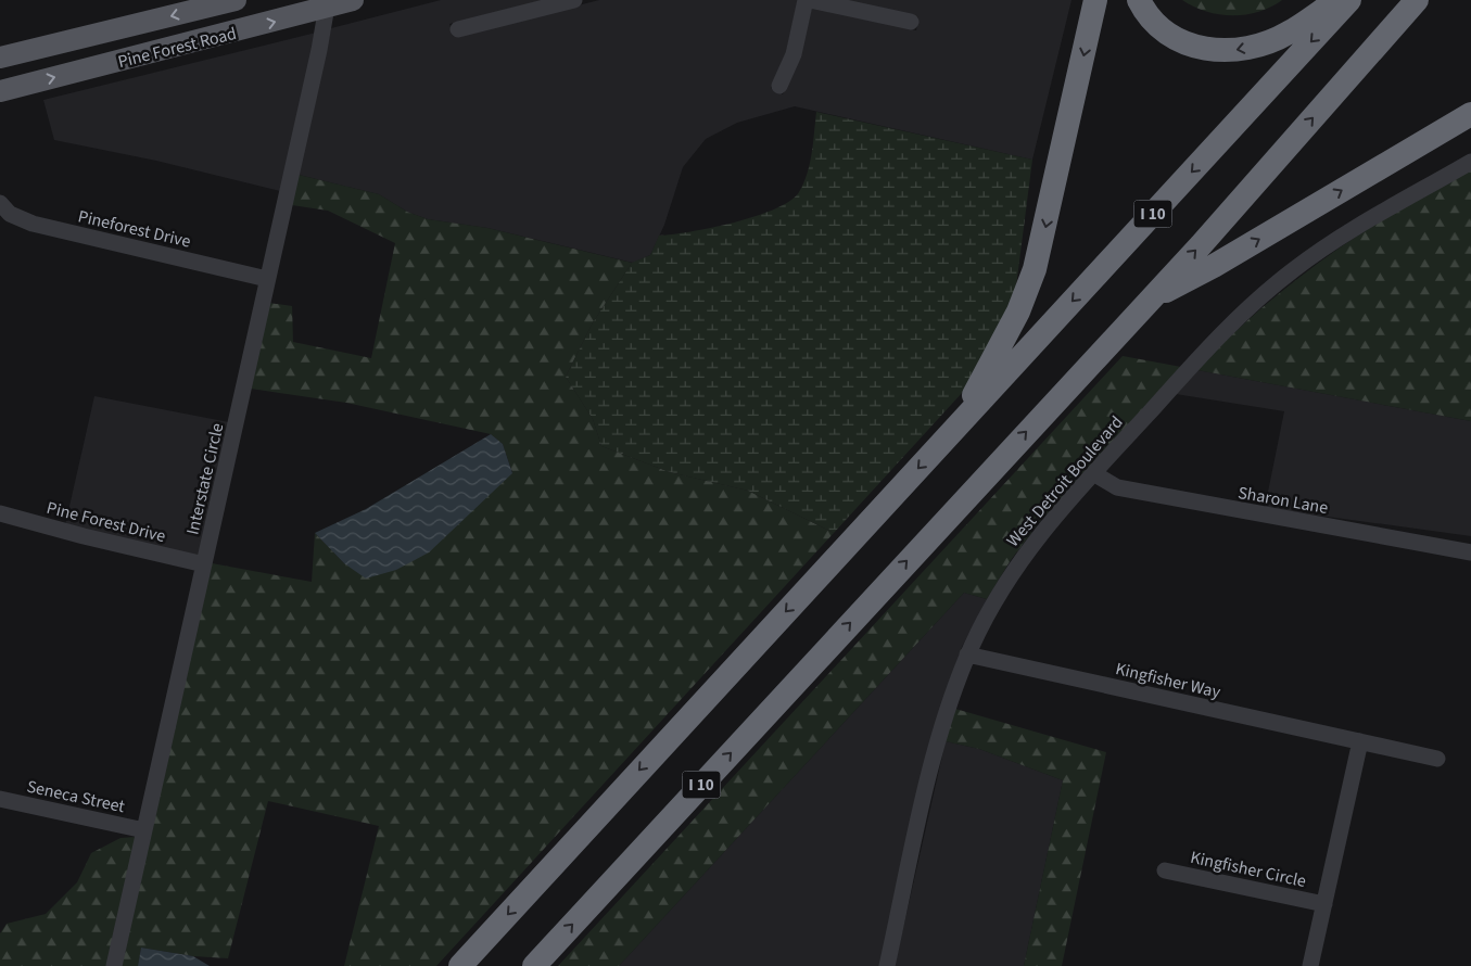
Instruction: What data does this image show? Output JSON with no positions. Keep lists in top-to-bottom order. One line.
{"streets":{"highway":["I 10"],"main road":["Pine Forest Road"],"street":["Pineforest Drive","Interstate Circle","West Detroit Boulevard","Sharon Lane","Pine Forest Drive","Kingfisher Way","Seneca Street","Kingfisher Circle"]},"crossings":[["Pine Forest Road","Interstate Circle"],["Pineforest Drive","Interstate Circle"],["Interstate Circle","Pine Forest Drive"],["Interstate Circle","Seneca Street"],["West Detroit Boulevard","Sharon Lane"],["West Detroit Boulevard","Kingfisher Way"]]}
